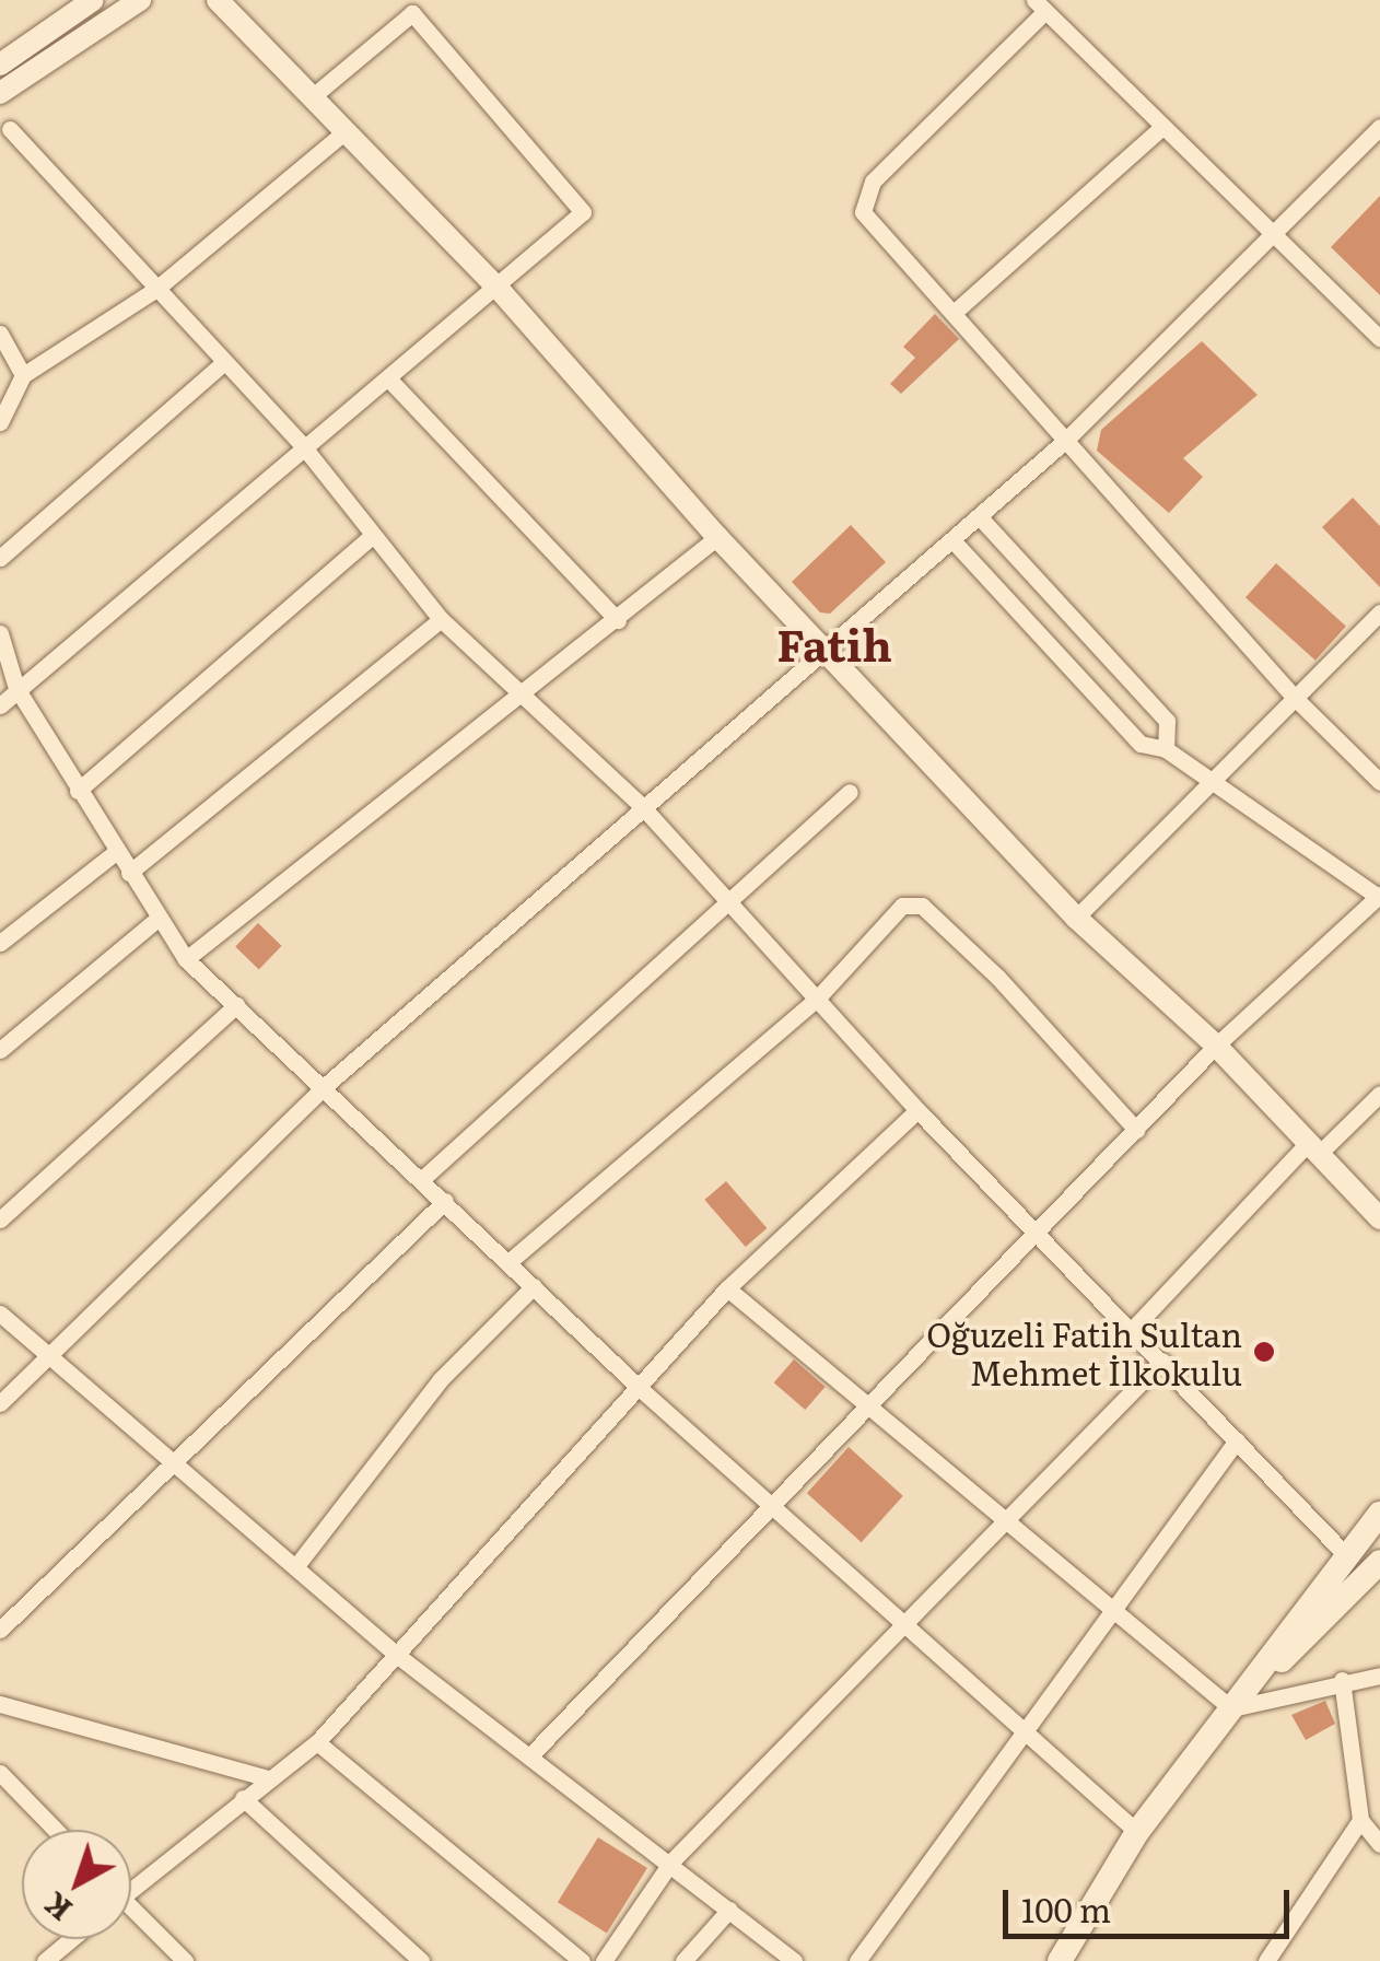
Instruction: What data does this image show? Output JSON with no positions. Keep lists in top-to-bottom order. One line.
{"districts":["Fatih"],"places":["Oğuzeli Fatih Sultan Mehmet İlkokulu"],"scale_bar":"100 m","north":"bottom left"}
